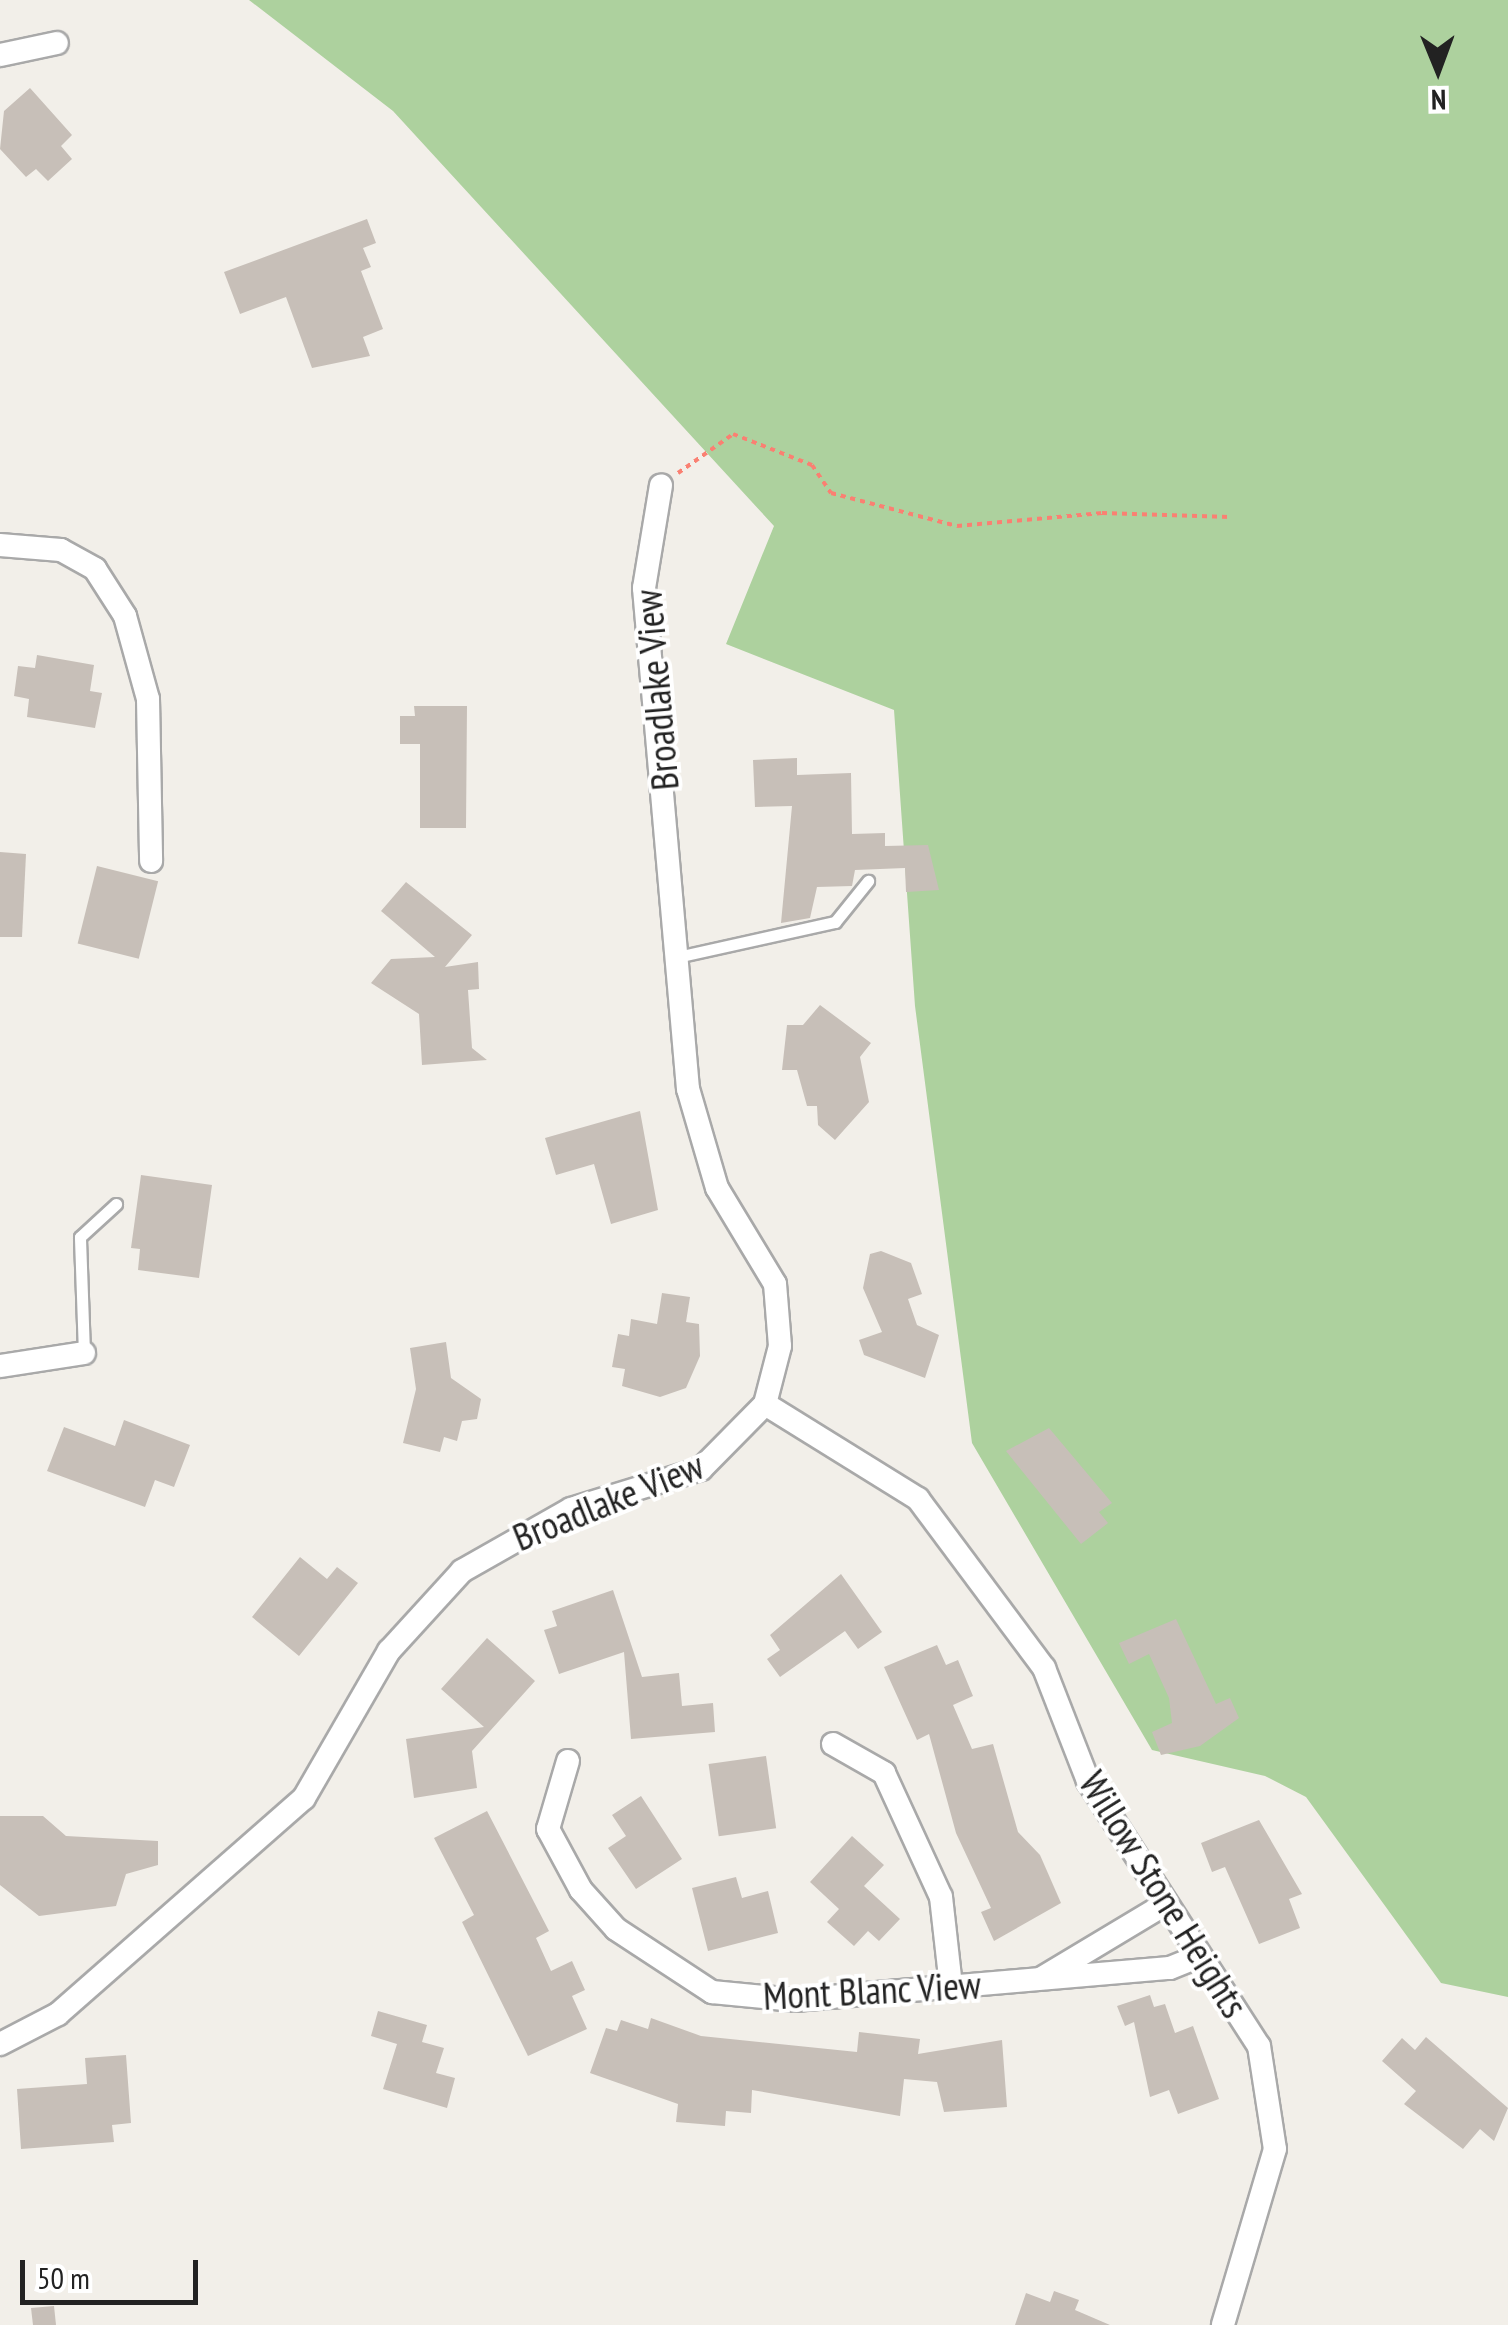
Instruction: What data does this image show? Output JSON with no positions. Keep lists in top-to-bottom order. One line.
{"streets":{"street":["Broadlake View","Willow Stone Heights","Mont Blanc View"]},"crossings":[["Broadlake View","Willow Stone Heights"],["Willow Stone Heights","Mont Blanc View"]],"scale_bar":"50 m","north":"bottom"}
